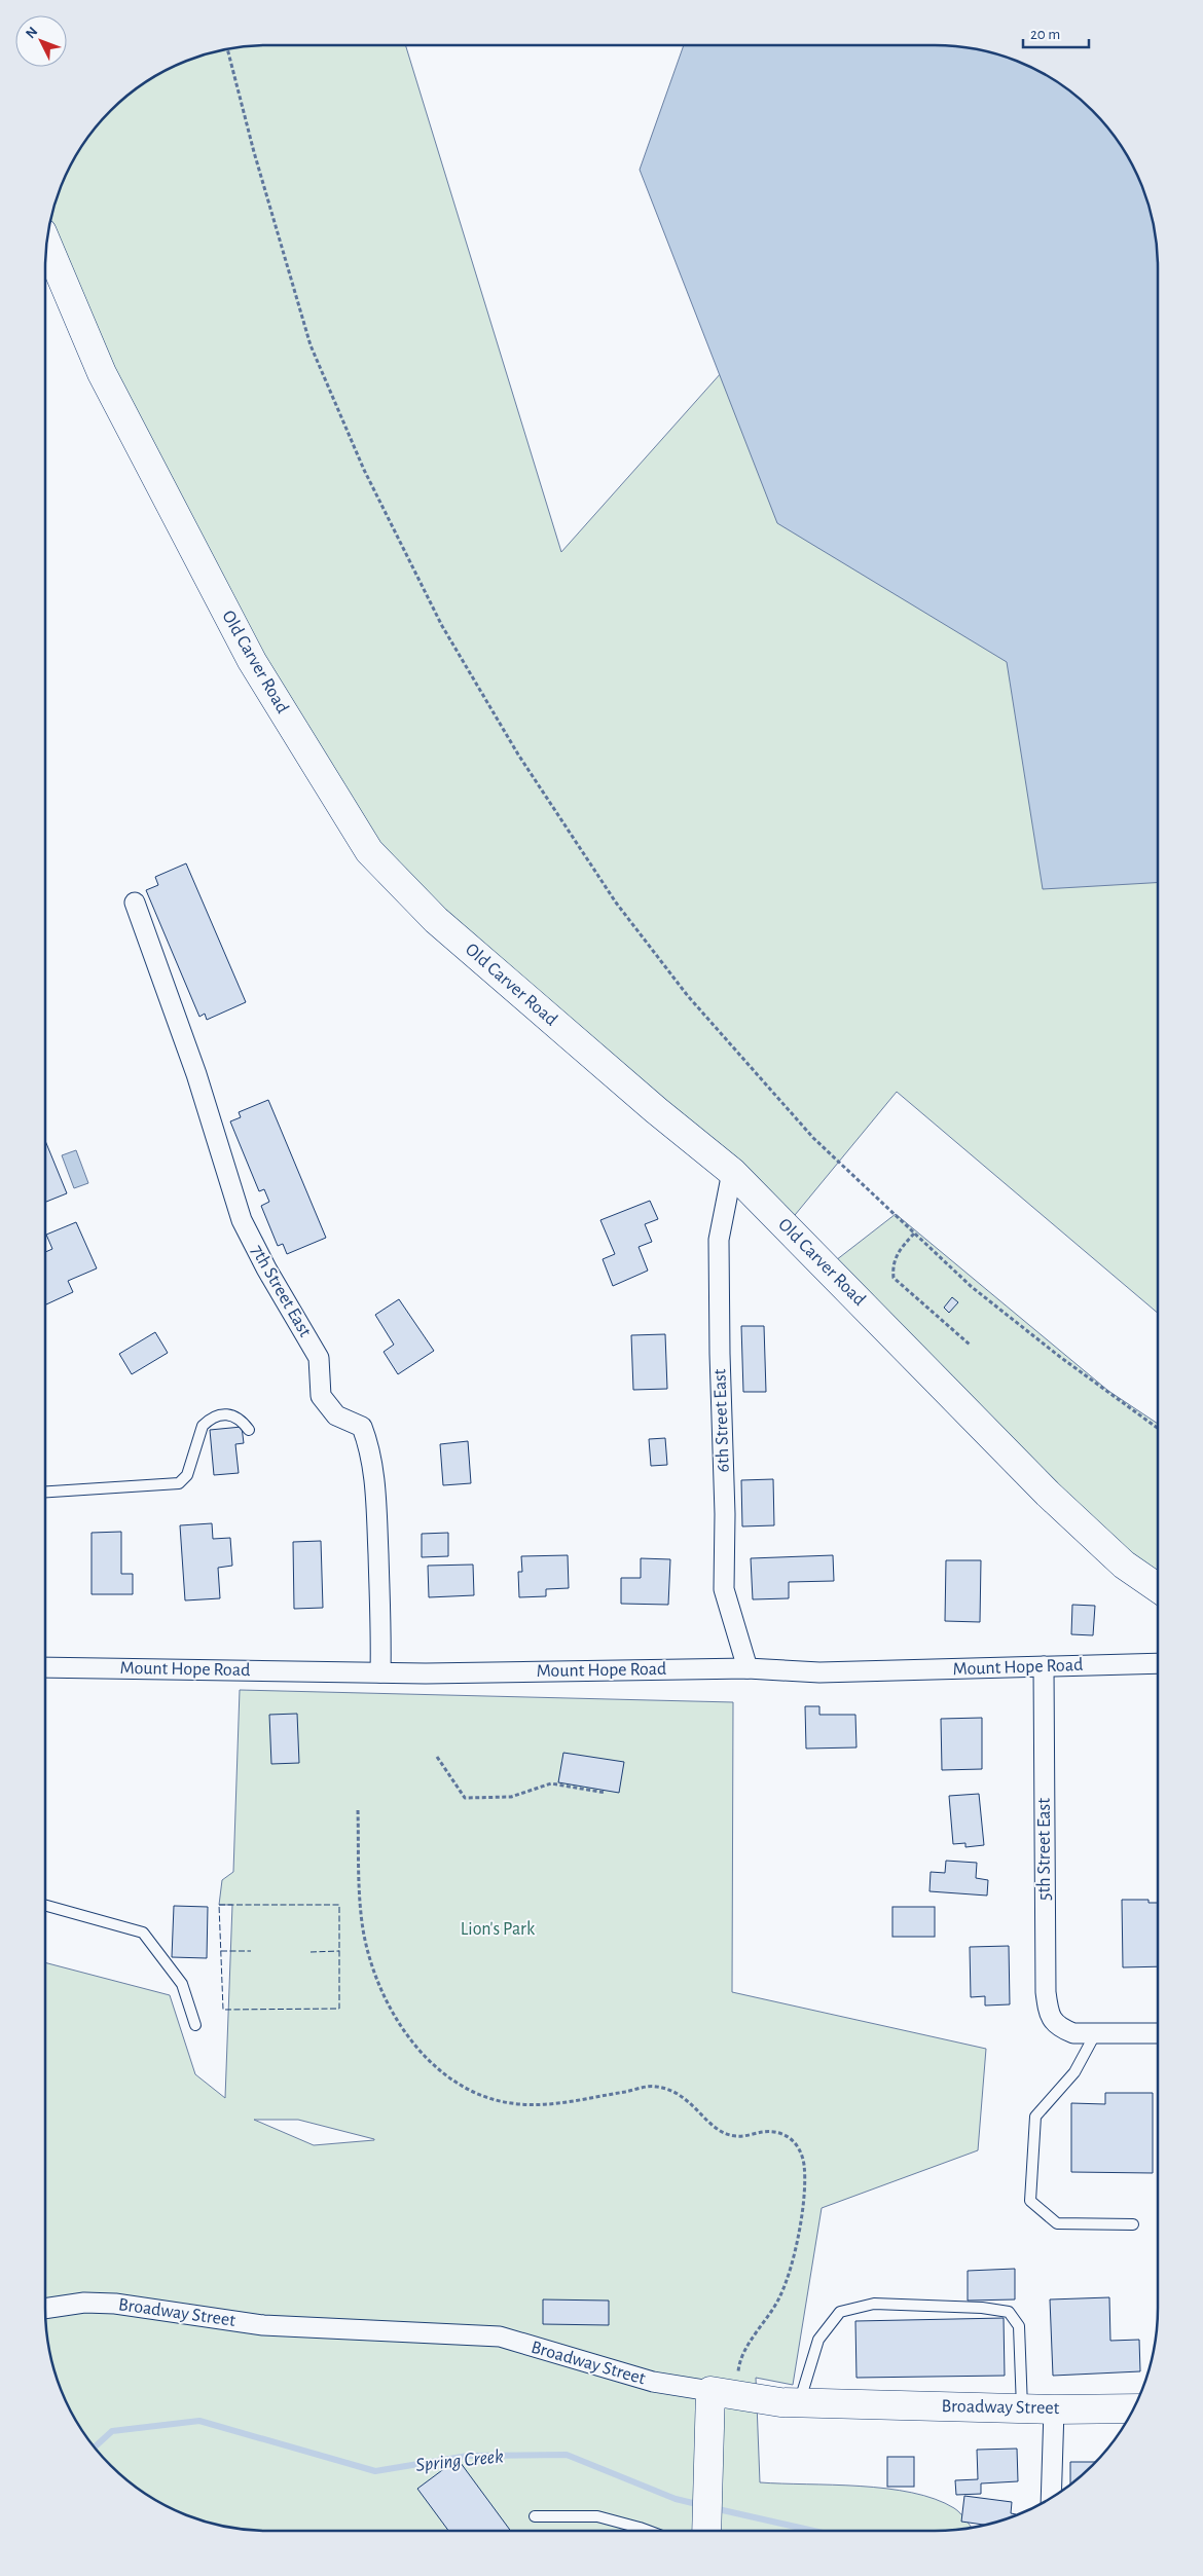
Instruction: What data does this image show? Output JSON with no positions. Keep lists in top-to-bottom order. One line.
{"streets":{"street":["Old Carver Road","7th Street East","6th Street East","Mount Hope Road","5th Street East","Broadway Street"]},"crossings":[["Old Carver Road","6th Street East"],["7th Street East","Mount Hope Road"],["6th Street East","Mount Hope Road"],["Mount Hope Road","5th Street East"]],"water":["Spring Creek"],"parks":["Lion's Park"],"scale_bar":"20 m","north":"top left"}
